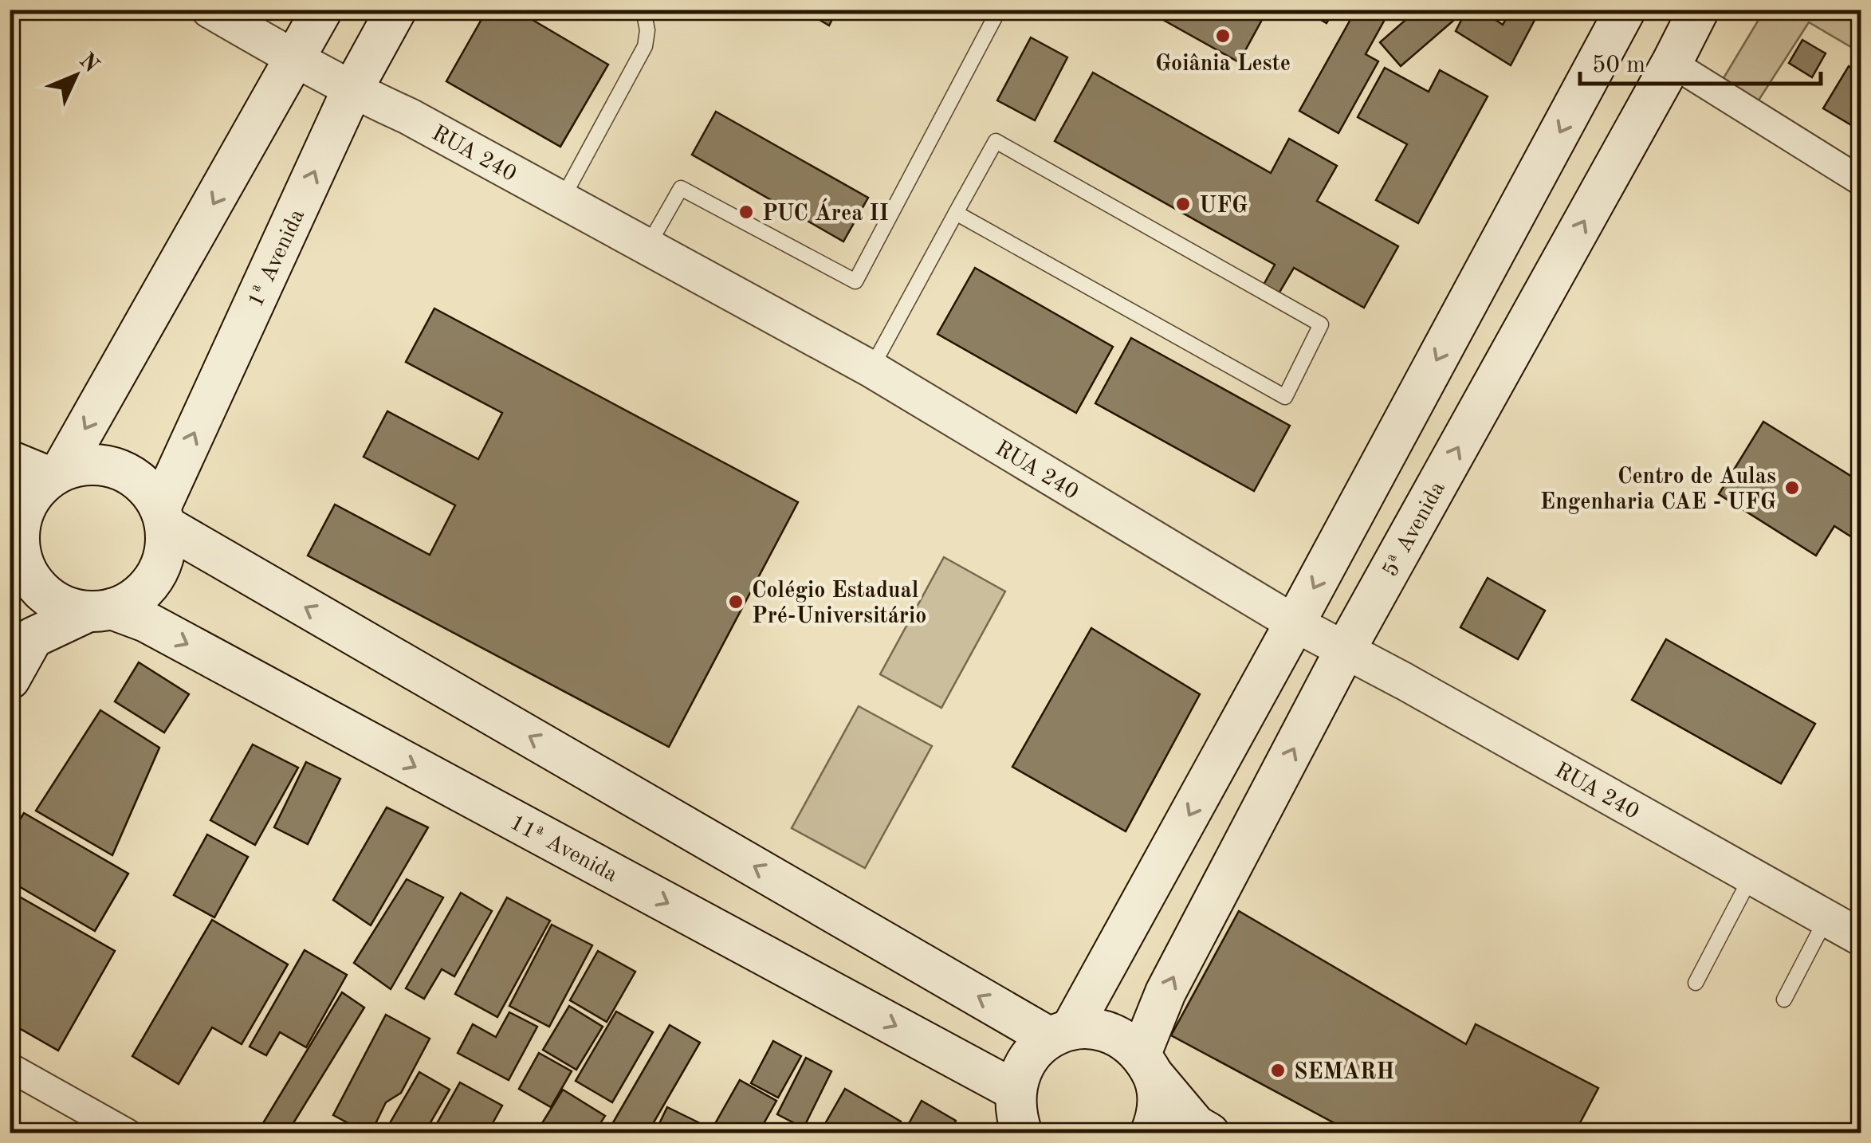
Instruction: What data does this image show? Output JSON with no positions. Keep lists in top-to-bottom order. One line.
{"streets":{"main road":["1ª Avenida","5ª Avenida","11ª Avenida"],"street":["RUA 240"]},"crossings":[["RUA 240","1ª Avenida"],["RUA 240","5ª Avenida"],["1ª Avenida","11ª Avenida"]],"places":["Goiânia Leste","UFG","PUC Área II","Centro de Aulas Engenharia CAE - UFG","Colégio Estadual Pré-Universitário","SEMARH"],"scale_bar":"50 m","north":"top right"}
